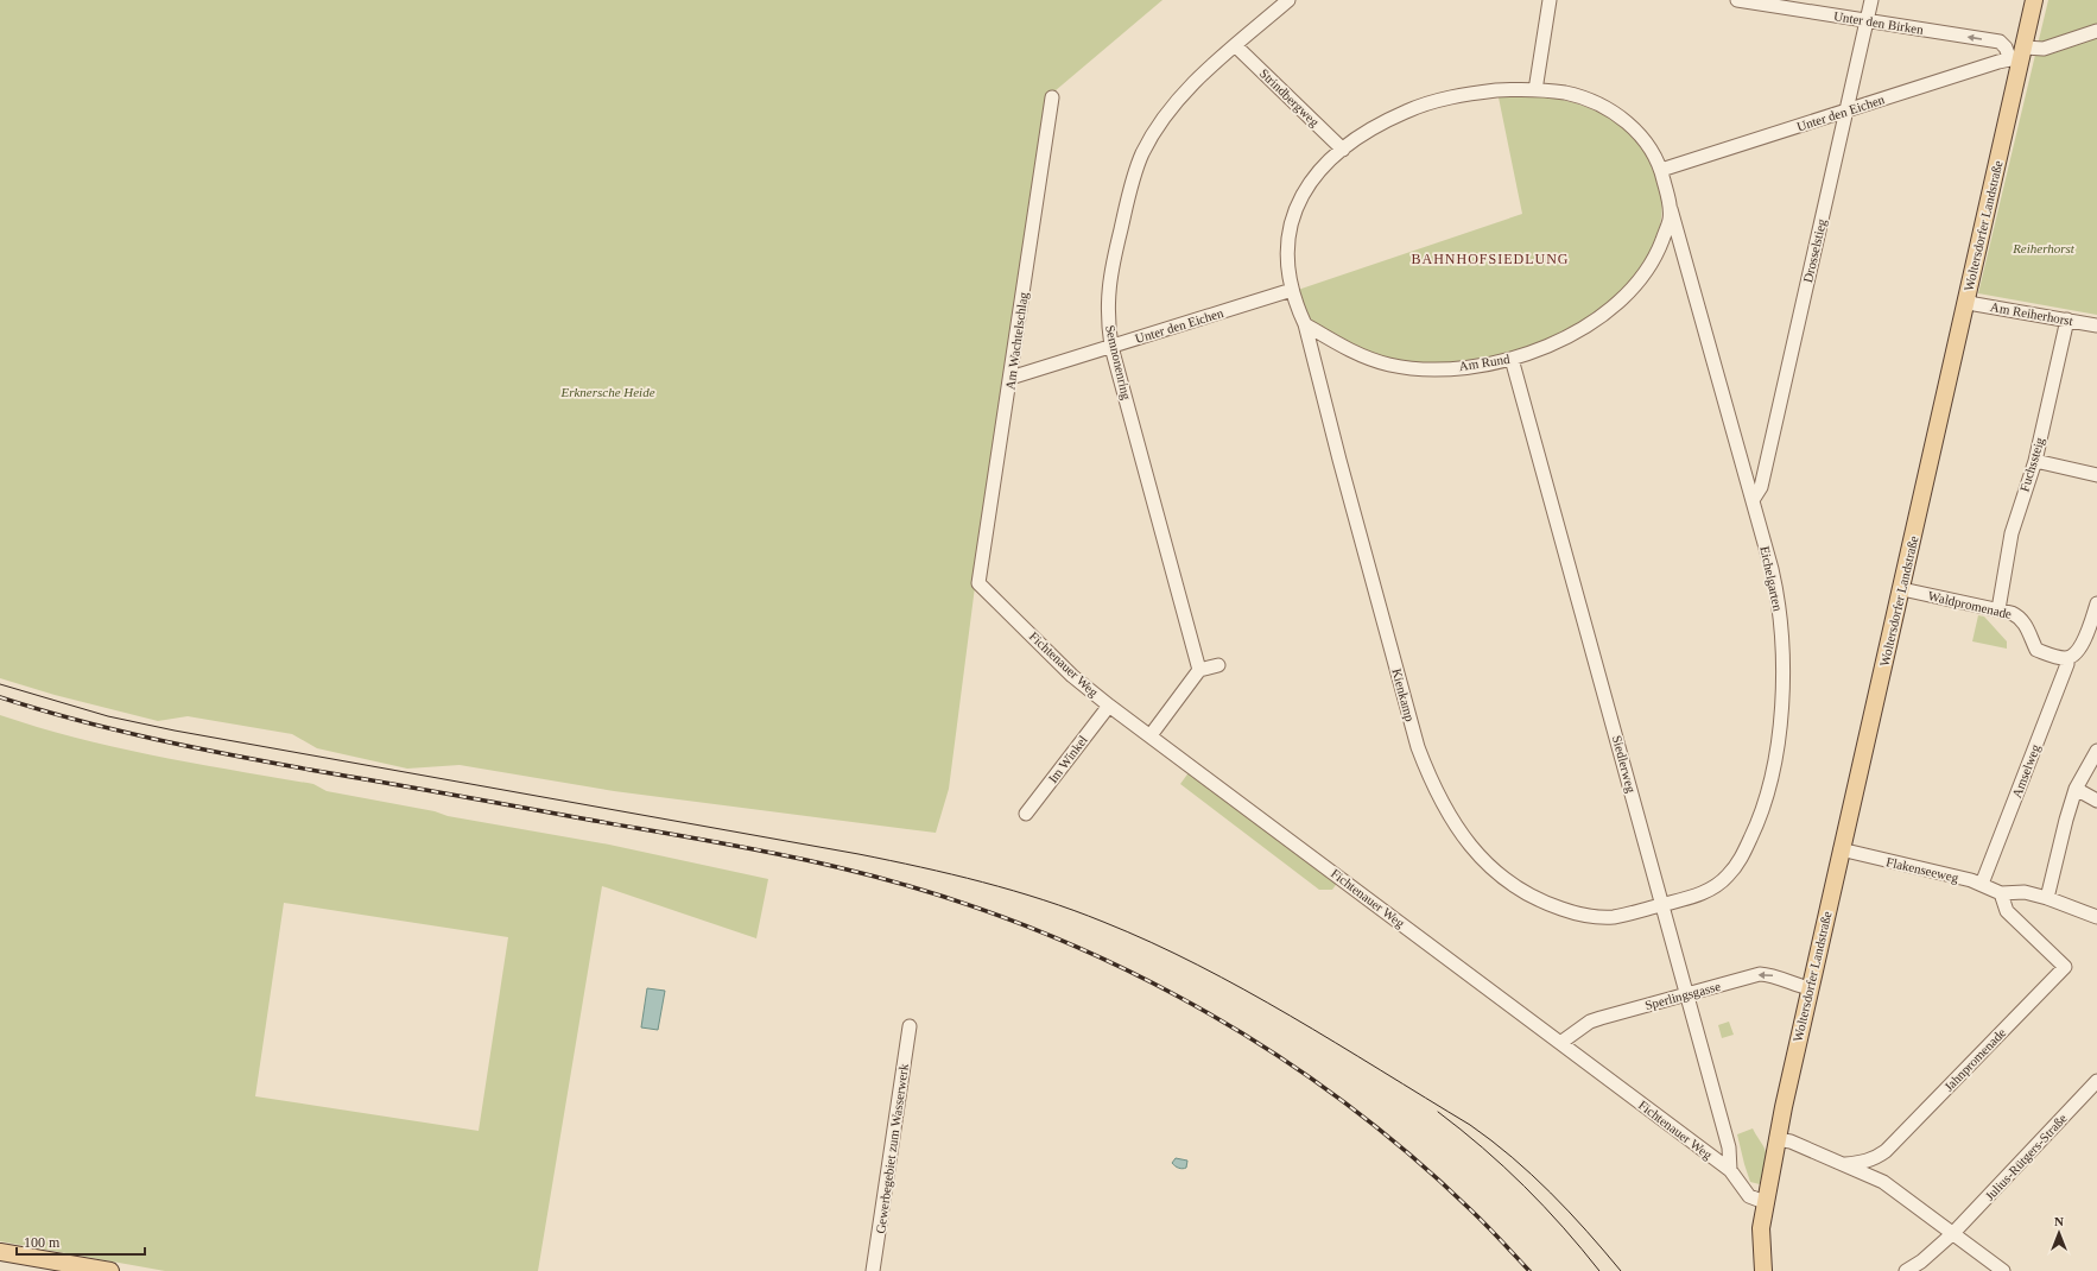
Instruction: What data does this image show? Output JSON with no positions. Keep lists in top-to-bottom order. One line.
{"streets":{"main road":["Woltersdorfer Landstraße"],"street":["Unter den Birken","Strindbergweg","Unter den Eichen","Drosselstieg","Am Reiherhorst","Am Wachtelschlag","Semnonenring","Am Rund","Fuchssteig","Eichelgarten","Waldpromenade","Fichtenauer Weg","Kienkamp","Im Winkel","Siedlerweg","Amselweg","Flakenseeweg","Sperlingsgasse","Jahnpromenade","Gewerbegebiet zum Wasserwerk","Julius-Rütgers-Straße"]},"crossings":[["Unter den Birken","Unter den Eichen"],["Unter den Birken","Woltersdorfer Landstraße"],["Unter den Birken","Drosselstieg"],["Strindbergweg","Semnonenring"],["Strindbergweg","Am Rund"],["Unter den Eichen","Woltersdorfer Landstraße"],["Unter den Eichen","Drosselstieg"],["Unter den Eichen","Am Wachtelschlag"],["Unter den Eichen","Semnonenring"],["Unter den Eichen","Am Rund"],["Woltersdorfer Landstraße","Am Reiherhorst"],["Woltersdorfer Landstraße","Waldpromenade"],["Woltersdorfer Landstraße","Fichtenauer Weg"],["Woltersdorfer Landstraße","Flakenseeweg"],["Woltersdorfer Landstraße","Sperlingsgasse"],["Drosselstieg","Eichelgarten"],["Am Reiherhorst","Fuchssteig"],["Am Wachtelschlag","Fichtenauer Weg"],["Am Rund","Eichelgarten"],["Am Rund","Kienkamp"],["Am Rund","Siedlerweg"],["Fuchssteig","Waldpromenade"],["Eichelgarten","Kienkamp"],["Eichelgarten","Siedlerweg"],["Waldpromenade","Amselweg"],["Fichtenauer Weg","Im Winkel"],["Fichtenauer Weg","Siedlerweg"],["Fichtenauer Weg","Sperlingsgasse"],["Kienkamp","Siedlerweg"],["Siedlerweg","Sperlingsgasse"],["Amselweg","Flakenseeweg"],["Flakenseeweg","Jahnpromenade"]],"one_way":["Unter den Birken","Sperlingsgasse"],"districts":["BAHNHOFSIEDLUNG"],"parks":["Reiherhorst","Erknersche Heide"],"scale_bar":"100 m","north":"top"}
